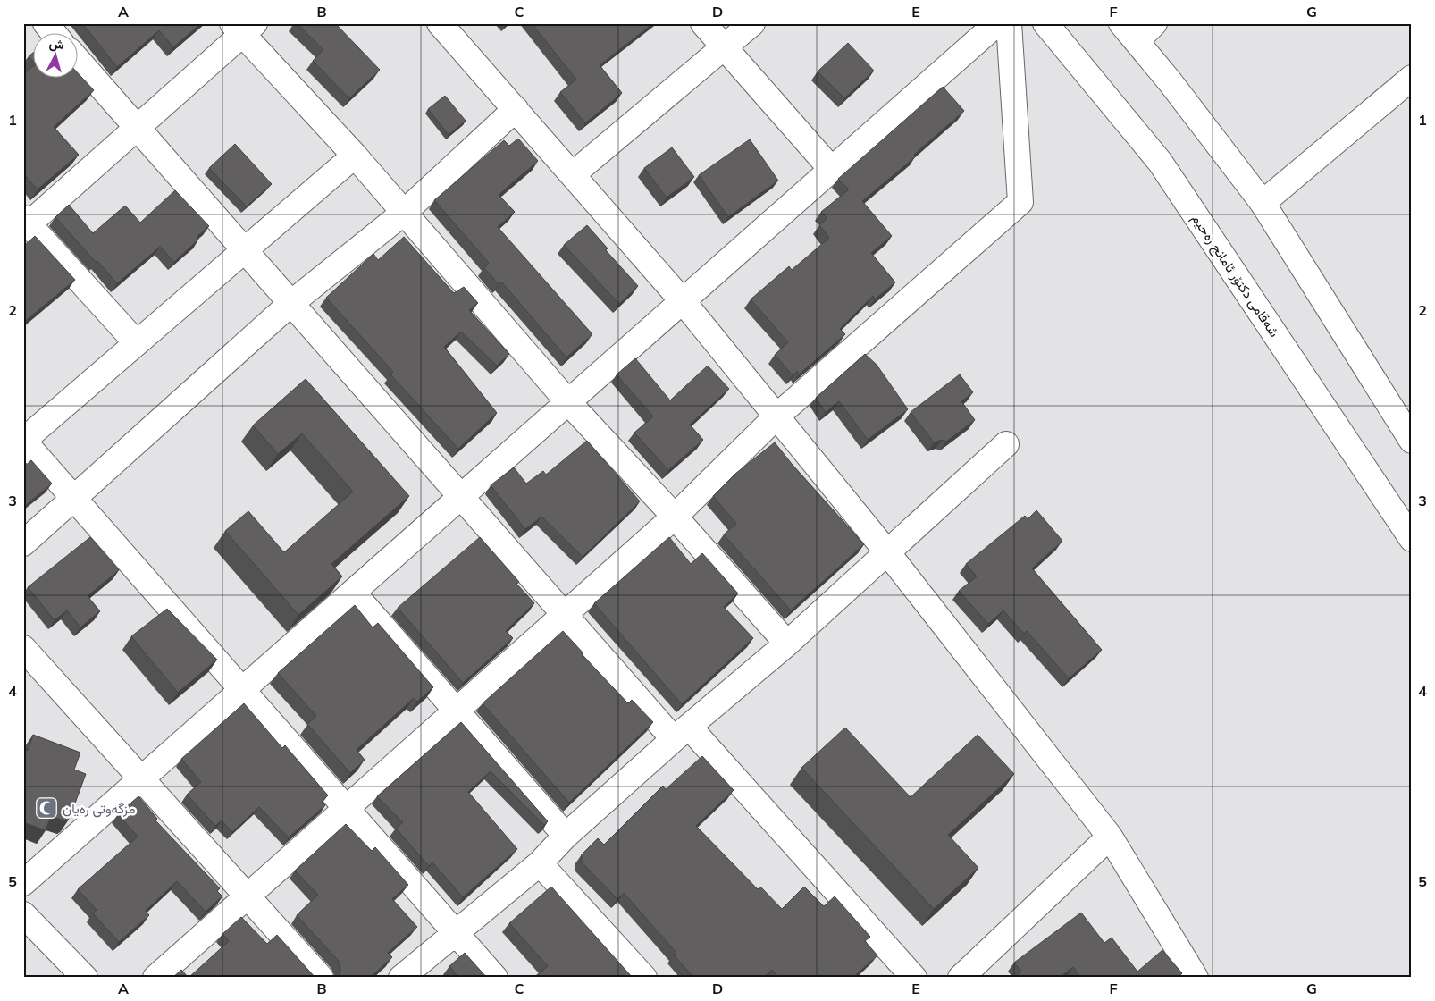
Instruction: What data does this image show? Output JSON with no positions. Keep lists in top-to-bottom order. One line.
{"streets":{"street":["شەقامی دکتۆر ئامانج رەحیم"]},"places":{"mosque":["مزگەوتی رەیان"]},"north":"top","grid":{"columns":["A","B","C","D","E","F","G"],"rows":["1","2","3","4","5"]}}
